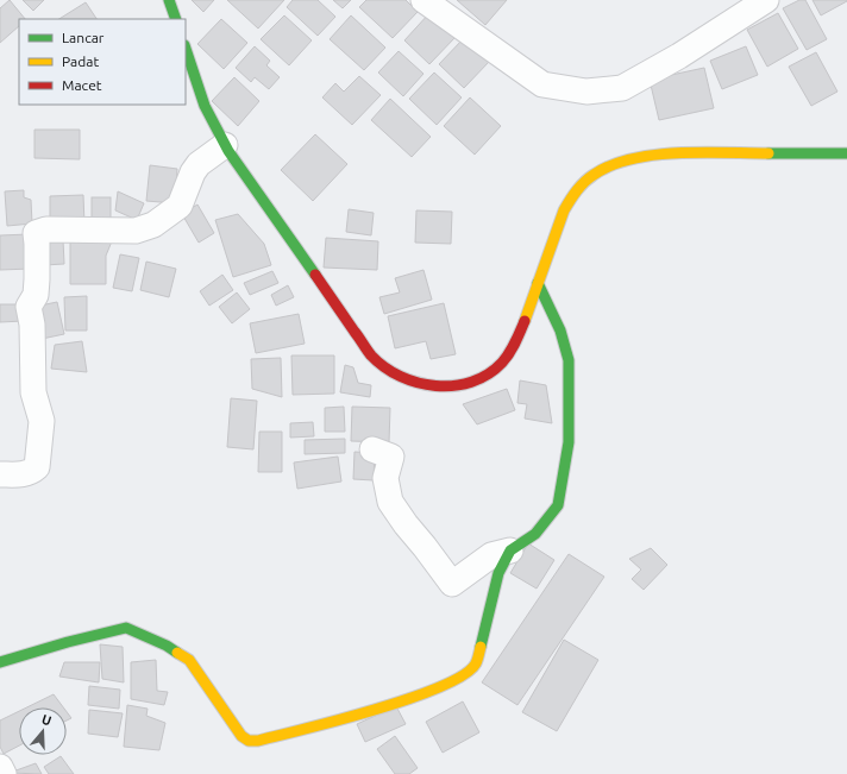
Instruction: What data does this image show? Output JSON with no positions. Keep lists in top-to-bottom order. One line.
{"legend":["Lancar","Padat","Macet"],"north":"top"}
